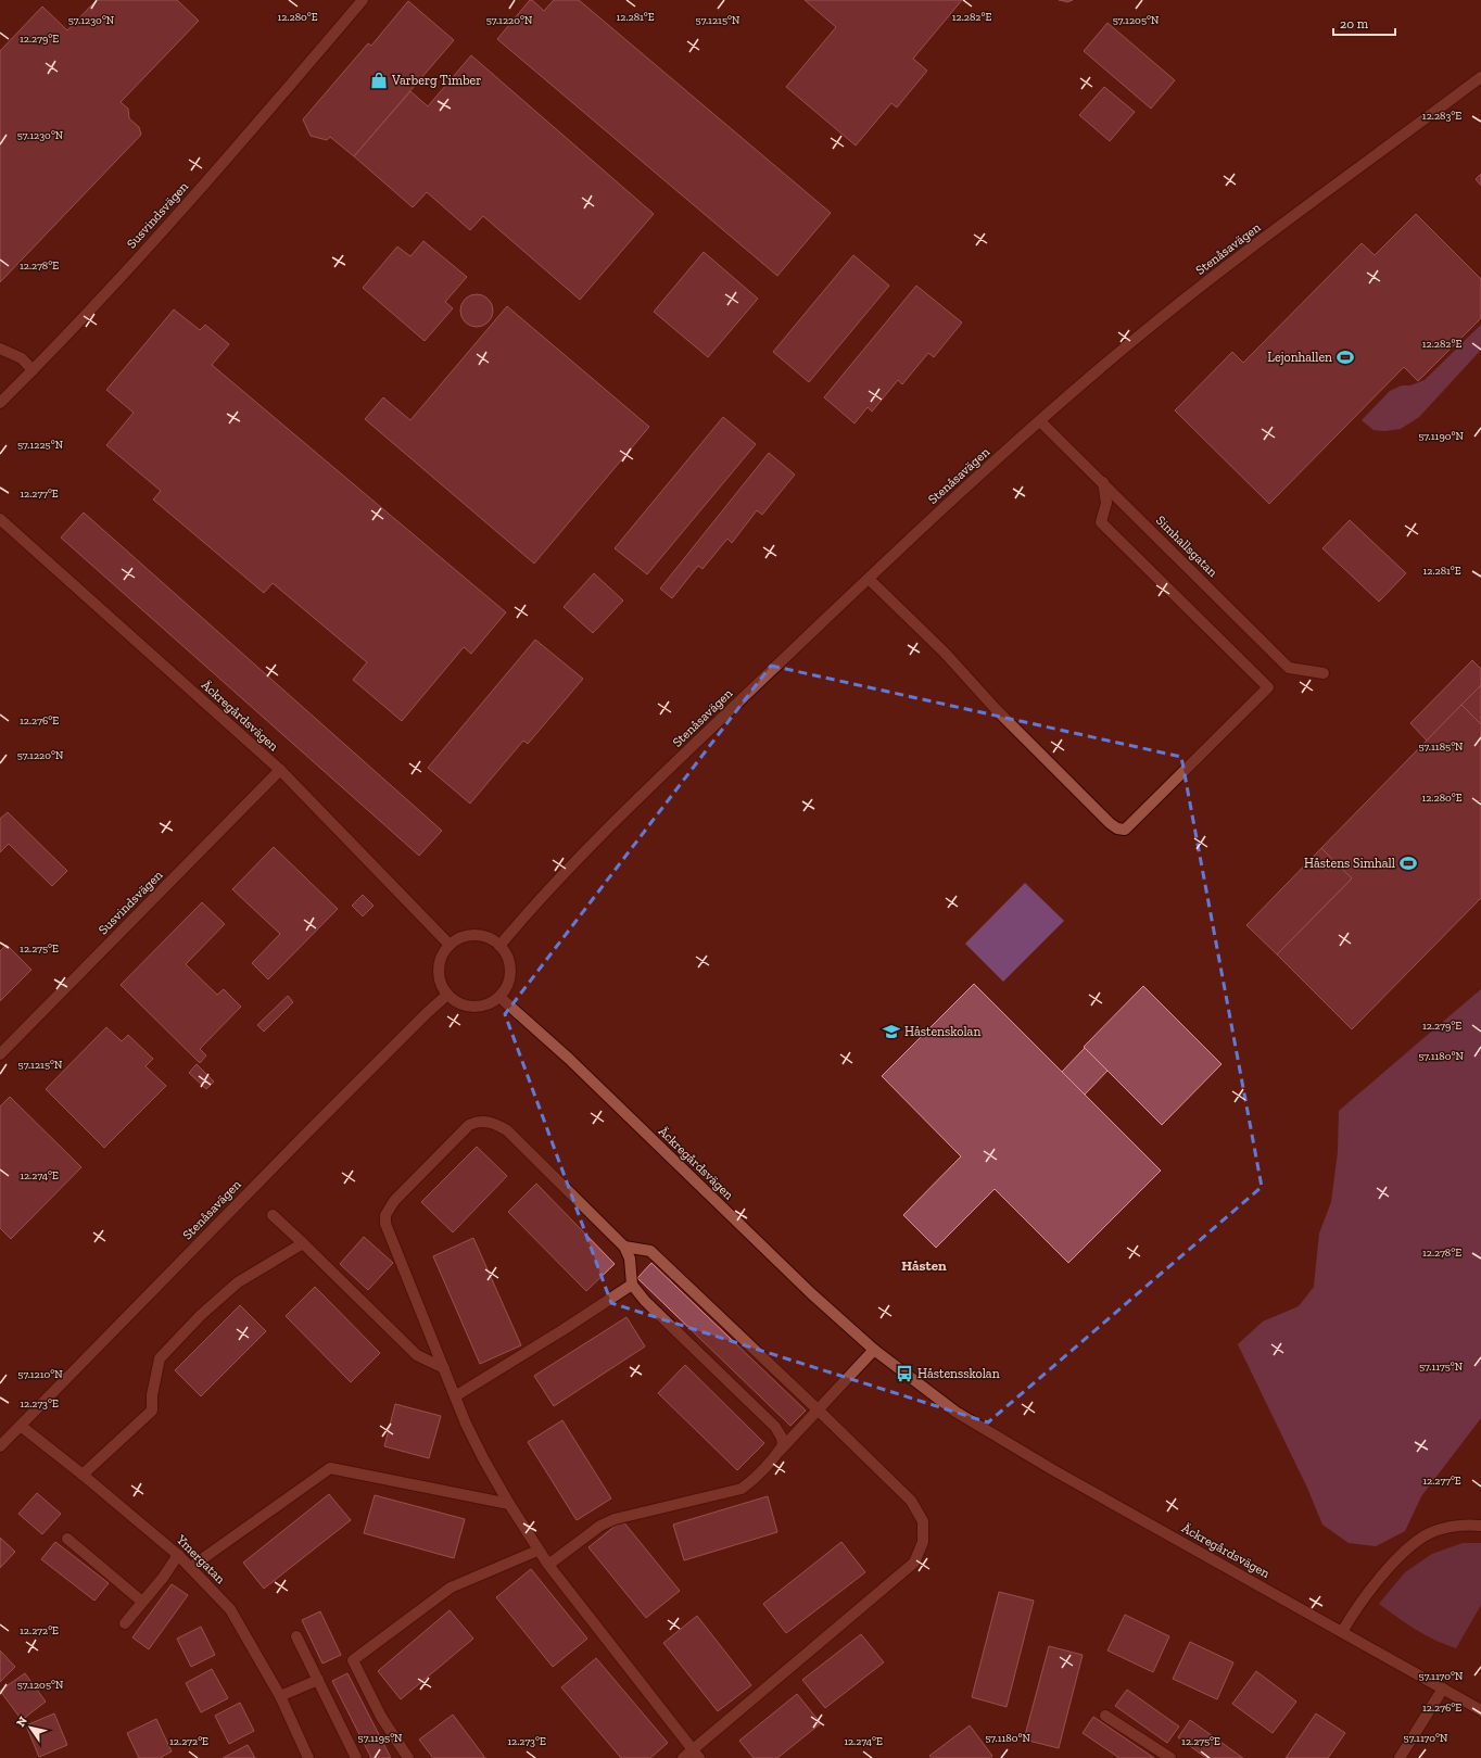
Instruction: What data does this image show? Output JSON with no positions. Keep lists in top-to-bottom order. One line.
{"streets":{"street":["Susvindsvägen","Stenåsavägen","Simhallsgatan","Äckregårdsvägen","Ymergatan"]},"crossings":[["Susvindsvägen","Äckregårdsvägen"],["Stenåsavägen","Simhallsgatan"],["Stenåsavägen","Äckregårdsvägen"],["Stenåsavägen","Ymergatan"]],"districts":["Håsten"],"places":{"shop":["Varberg Timber"],"sports":["Lejonhallen","Håstens Simhall"],"school or university":["Håstenskolan"],"bus stop":["Håstensskolan"]},"scale_bar":"20 m","north":"top left","coordinates":["12.280°E","12.281°E","12.282°E","57.1230°N","57.1220°N","57.1215°N","57.1205°N","12.279°E","12.283°E","12.278°E","57.1190°N","57.1225°N","12.277°E","12.276°E","57.1185°N","12.275°E","57.1180°N","12.274°E","57.1175°N","57.1210°N","12.273°E","12.272°E","57.1170°N","57.1195°N"]}
